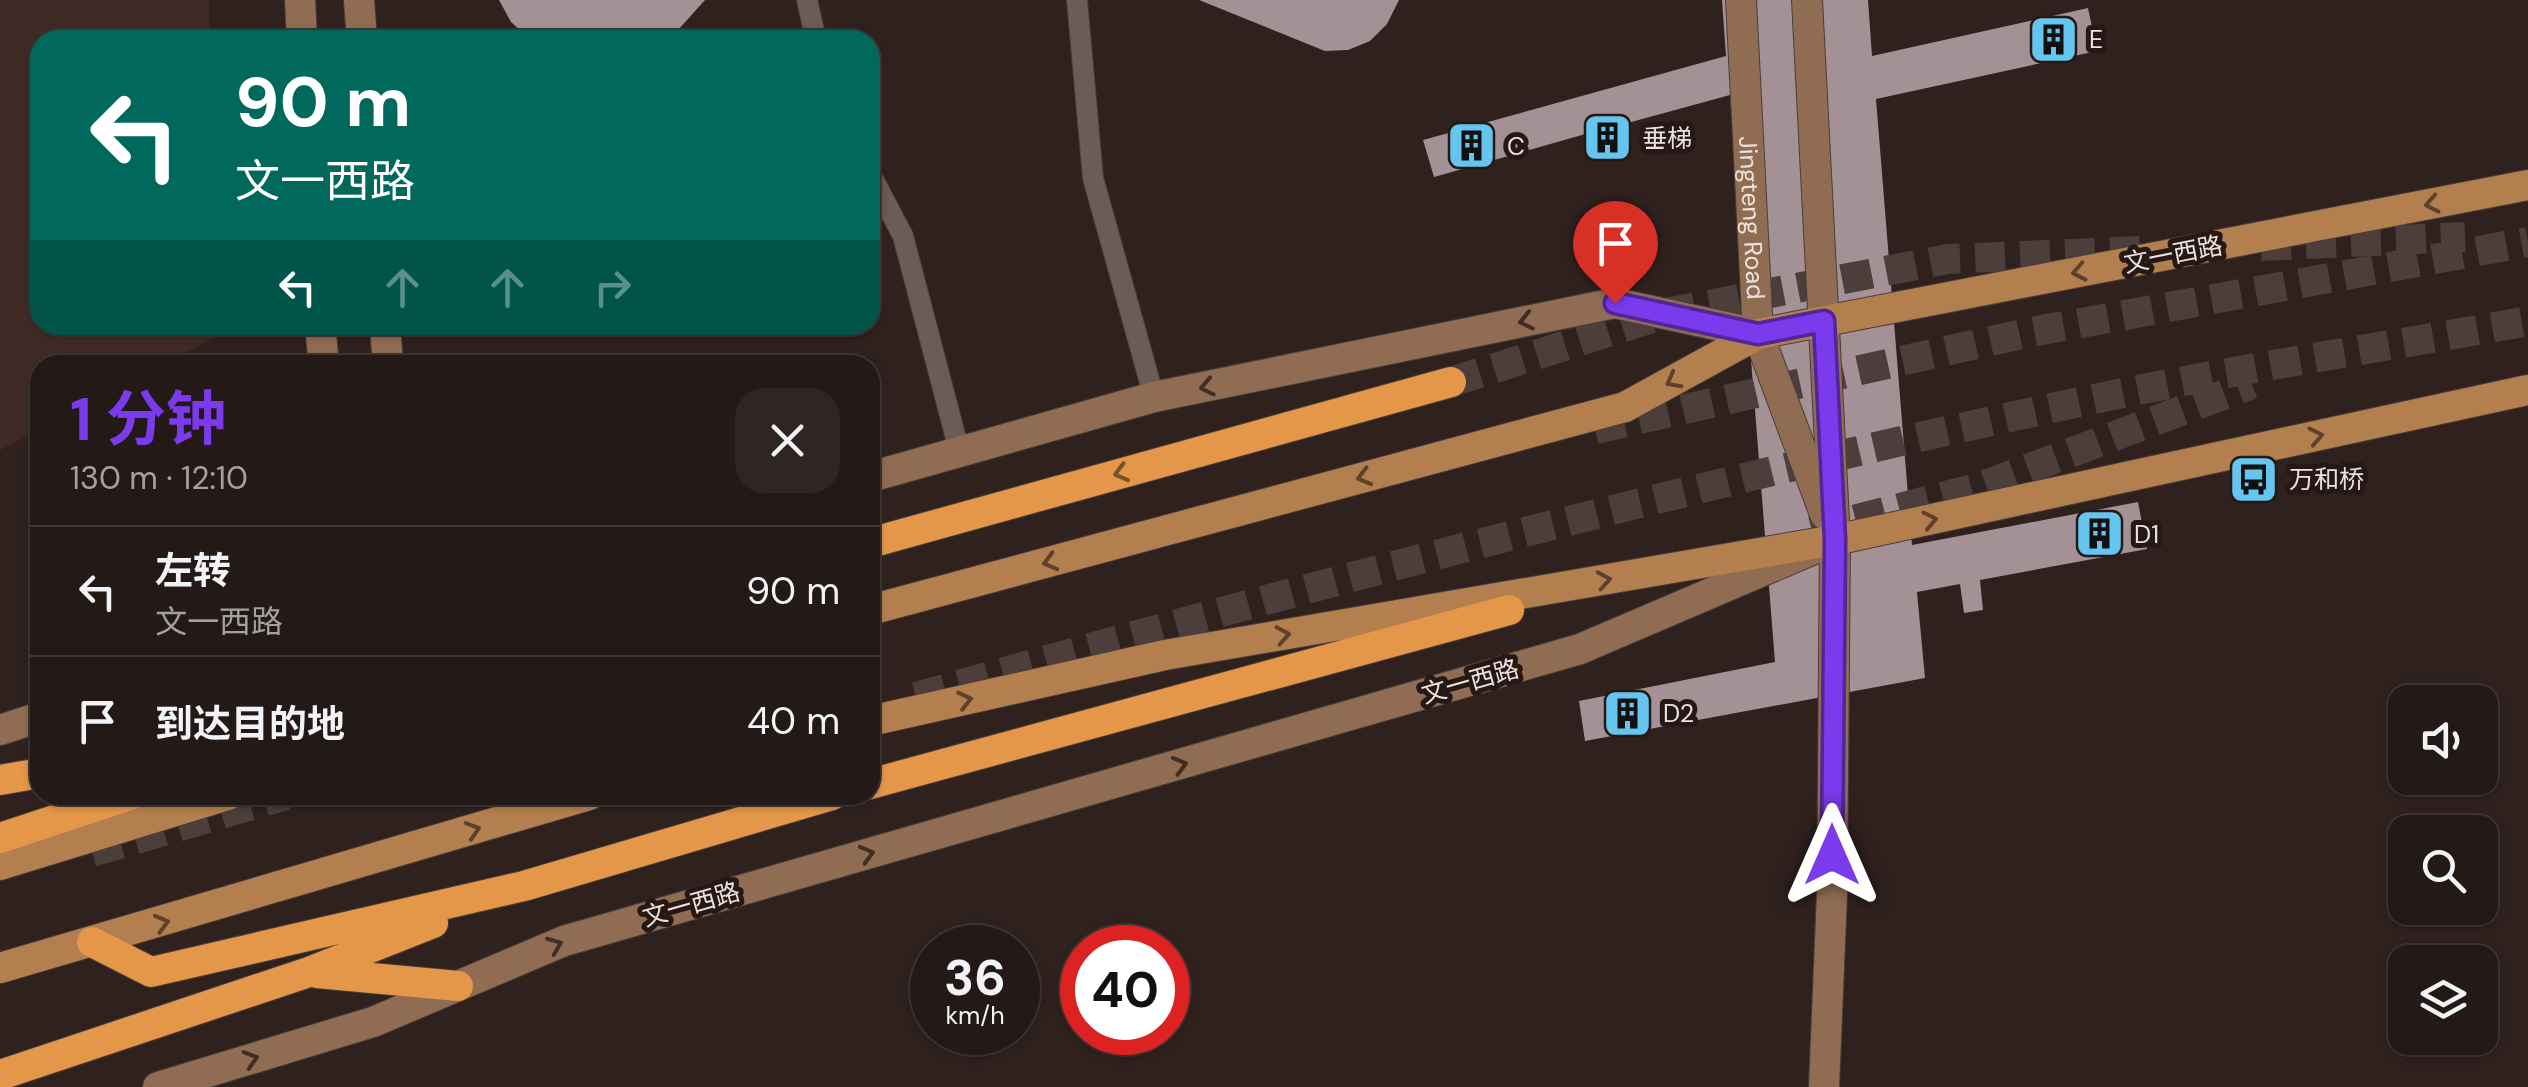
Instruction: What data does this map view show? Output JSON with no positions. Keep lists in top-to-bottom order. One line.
{"streets":{"main road":["Jingteng Road","文一西路"]},"crossings":[["Jingteng Road","文一西路"]],"places":{"building":["E","垂梯","C","D1","D2"],"bus stop":["万和桥"]},"page":{"turn":["90 m","文一西路"],"heading":["1 分钟","130 m · 12:10"],"list":[{"name":"左转","note":"文一西路","value":"90 m"},{"name":"到达目的地","value":"40 m"}],"speed":"36 km/h","limit":"40"}}
